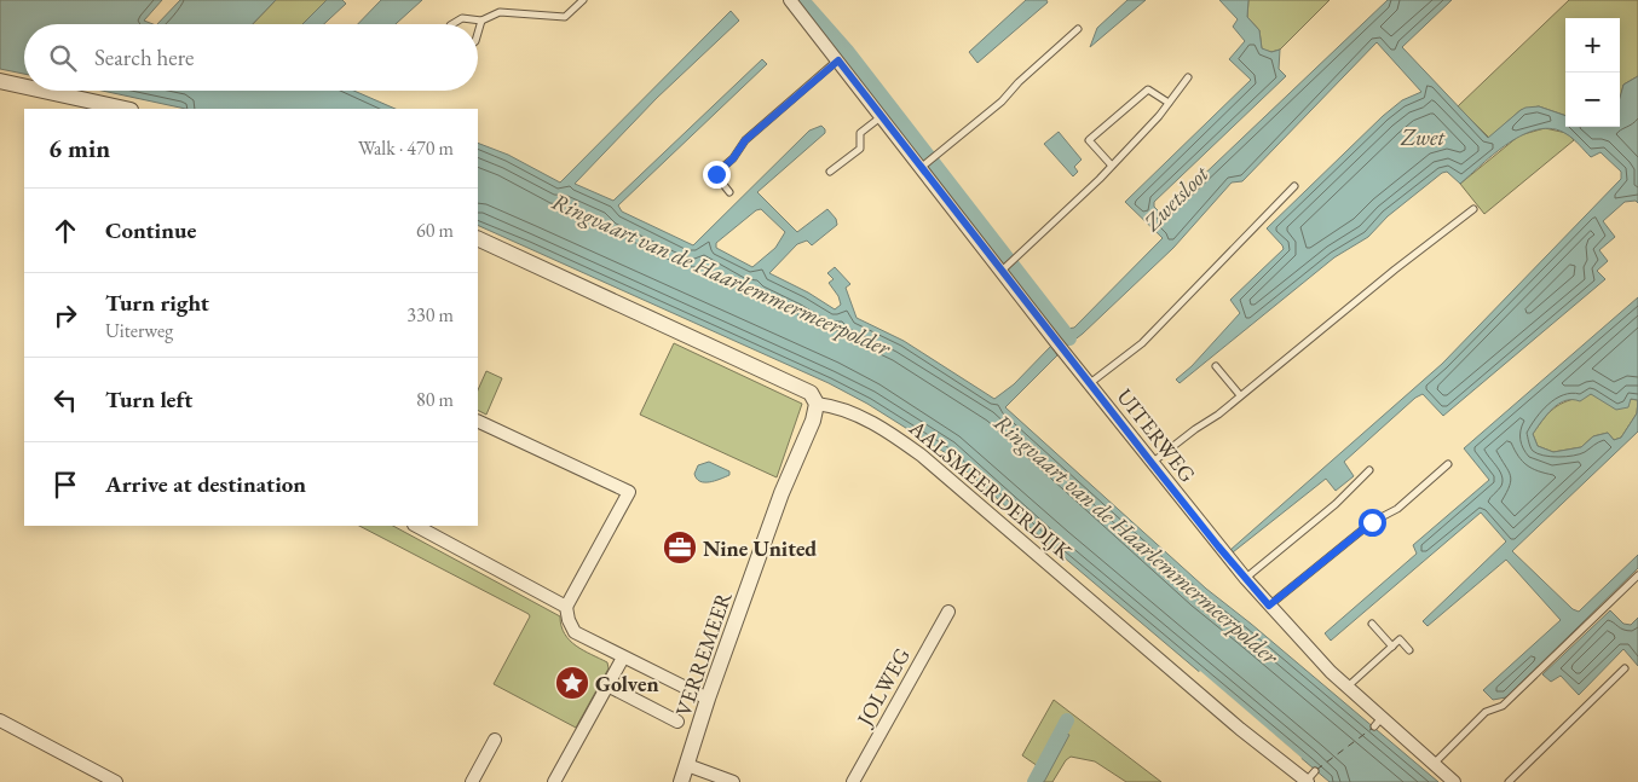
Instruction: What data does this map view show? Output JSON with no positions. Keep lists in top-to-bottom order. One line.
{"streets":{"street":["UITERWEG","AALSMEERDERDIJK","VERREMEER","JOLWEG"]},"crossings":[["AALSMEERDERDIJK","VERREMEER"]],"water":["Zwet","Zwetsloot","Ringvaart van de Haarlemmermeerpolder"],"places":{"office":["Nine United"],"place":["Golven"]},"page":{"map_buttons":["+","−"],"search":"Search here","heading":["6 min","Walk · 470 m"],"list":[["Continue","60 m"],["Turn right","Uiterweg","330 m"],["Turn left","80 m"],"Arrive at destination"]}}
